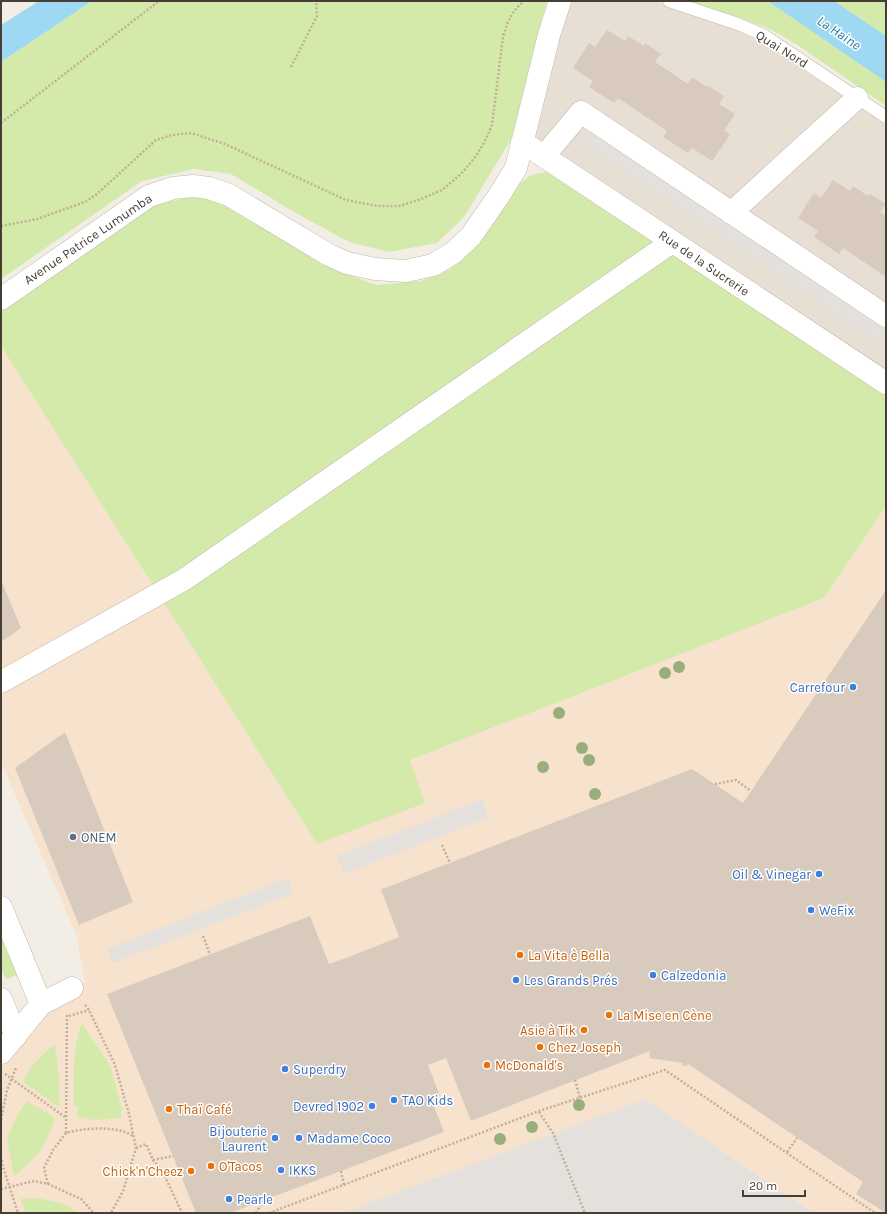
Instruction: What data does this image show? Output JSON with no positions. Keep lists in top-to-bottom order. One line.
{"streets":{"street":["Avenue Patrice Lumumba","Rue de la Sucrerie"],"lane":["Quai Nord"]},"crossings":[["Avenue Patrice Lumumba","Rue de la Sucrerie"]],"water":["La Haine"],"places":["Carrefour","ONEM","Oil & Vinegar","WeFix","La Vita è Bella","Calzedonia","Les Grands Prés","La Mise en Cène","Asie à Tik","Chez Joseph","McDonald's","Superdry","TAO Kids","Devred 1902","Thaï Café","Bijouterie Laurent","Madame Coco","O'Tacos","IKKS","Chick'n'Cheez","Pearle"],"scale_bar":"20 m"}
